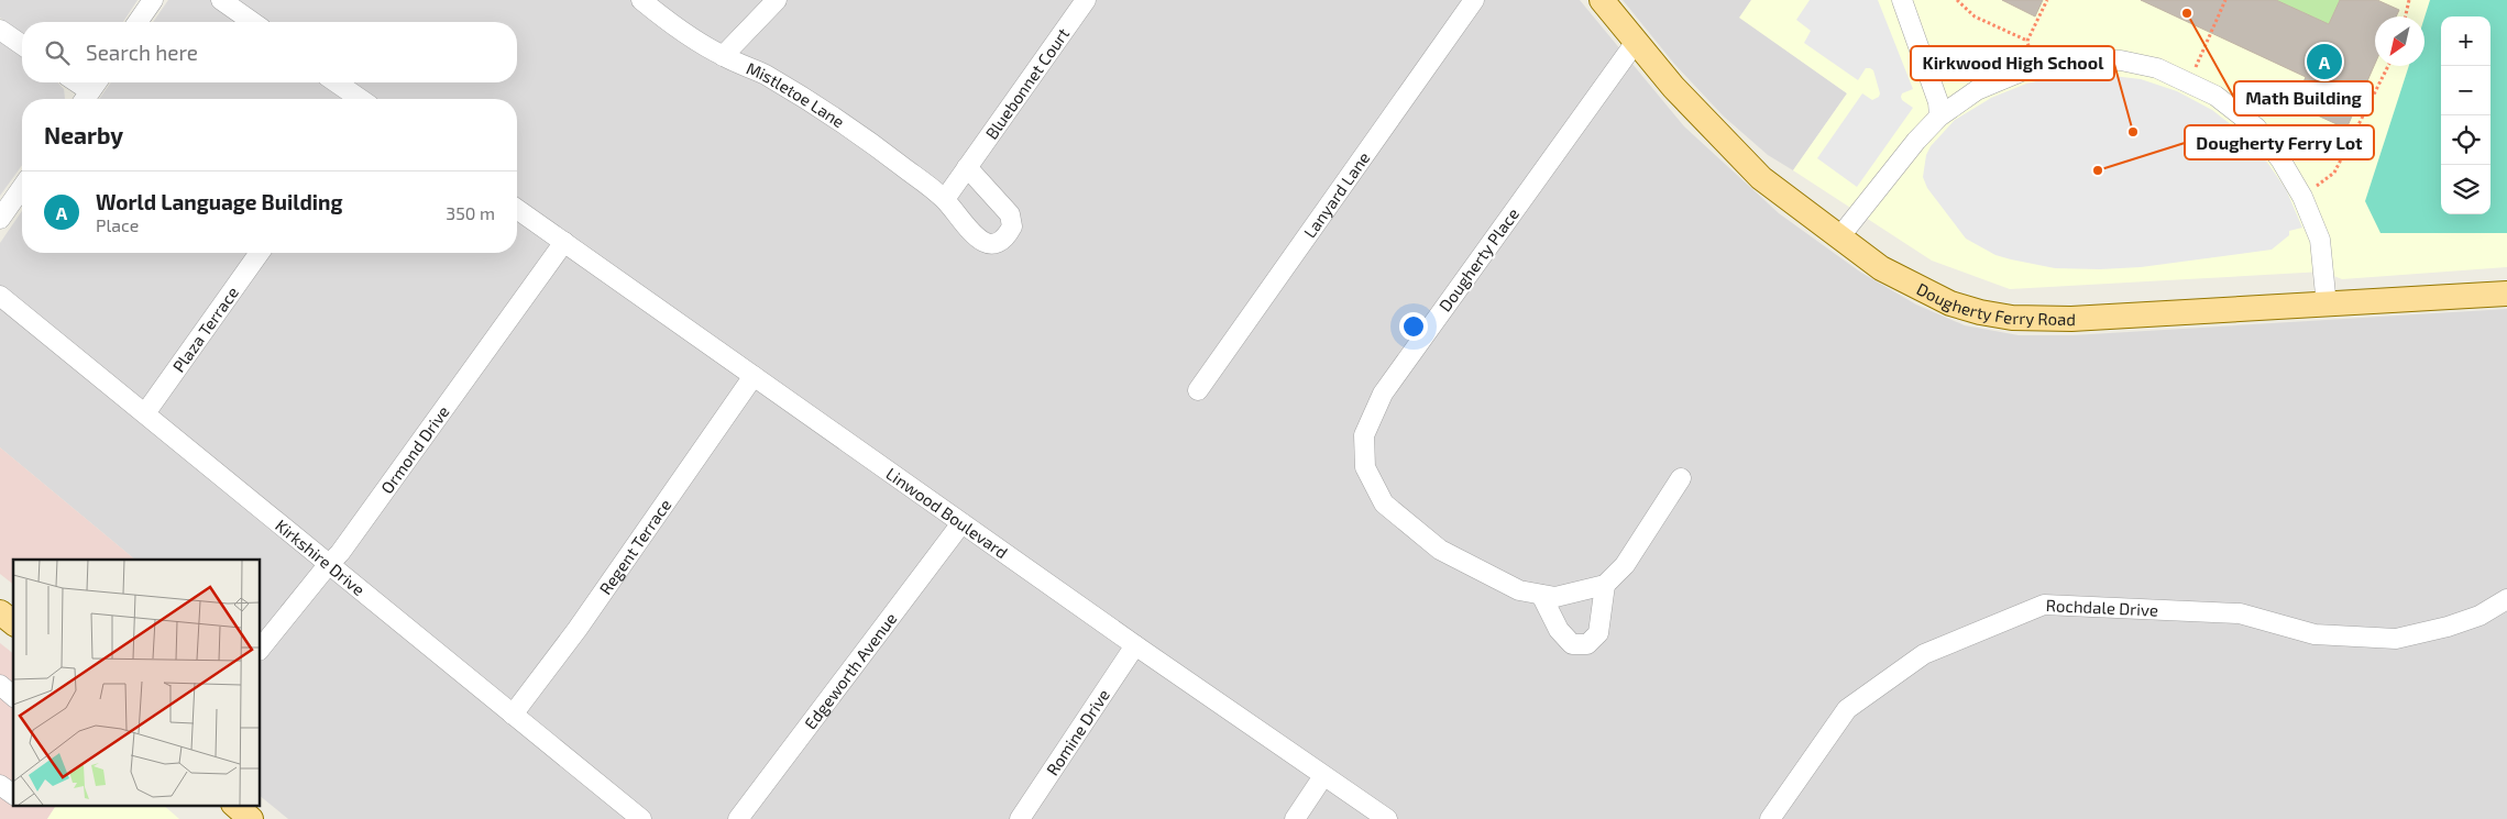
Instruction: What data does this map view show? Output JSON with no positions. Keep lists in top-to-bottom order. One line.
{"streets":{"main road":["Dougherty Ferry Road"],"street":["Bluebonnet Court","Mistletoe Lane","Lanyard Lane","Dougherty Place","Plaza Terrace","Ormond Drive","Linwood Boulevard","Regent Terrace","Kirkshire Drive","Rochdale Drive","Edgeworth Avenue","Romine Drive"]},"crossings":[["Bluebonnet Court","Mistletoe Lane"],["Dougherty Place","Dougherty Ferry Road"],["Plaza Terrace","Kirkshire Drive"],["Ormond Drive","Linwood Boulevard"],["Ormond Drive","Kirkshire Drive"],["Linwood Boulevard","Regent Terrace"],["Linwood Boulevard","Edgeworth Avenue"],["Linwood Boulevard","Romine Drive"],["Regent Terrace","Kirkshire Drive"]],"places":["Math Building","Kirkwood High School","Dougherty Ferry Lot"],"north":"bottom left","page":{"map_buttons":["+","−"],"search":"Search here","pins":"A","heading":"Nearby","list":[{"mark":"A","name":"World Language Building","note":"Place","value":"350 m"}]}}
